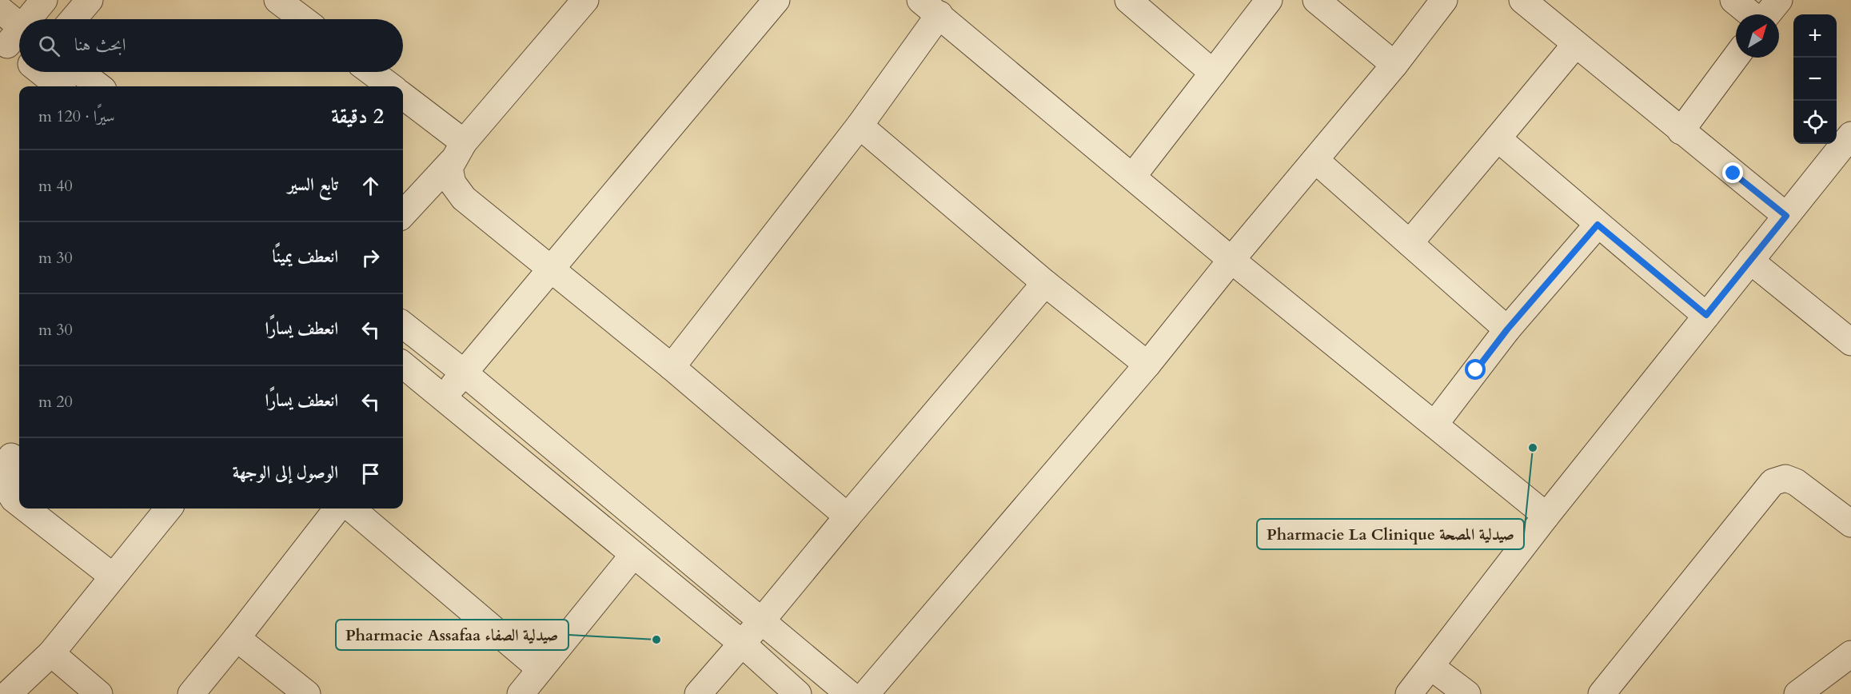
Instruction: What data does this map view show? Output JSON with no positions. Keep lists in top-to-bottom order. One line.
{"places":["Pharmacie La Clinique صيدلية المصحة","Pharmacie Assafaa صيدلية الصفاء"],"north":"top right","page":{"map_buttons":["+","−"],"search":"ابحث هنا","heading":["2 دقيقة","سيرًا · 120 m"],"list":[["تابع السير","40 m"],["انعطف يمينًا","30 m"],["انعطف يسارًا","30 m"],["انعطف يسارًا","20 m"],"الوصول إلى الوجهة"]}}
